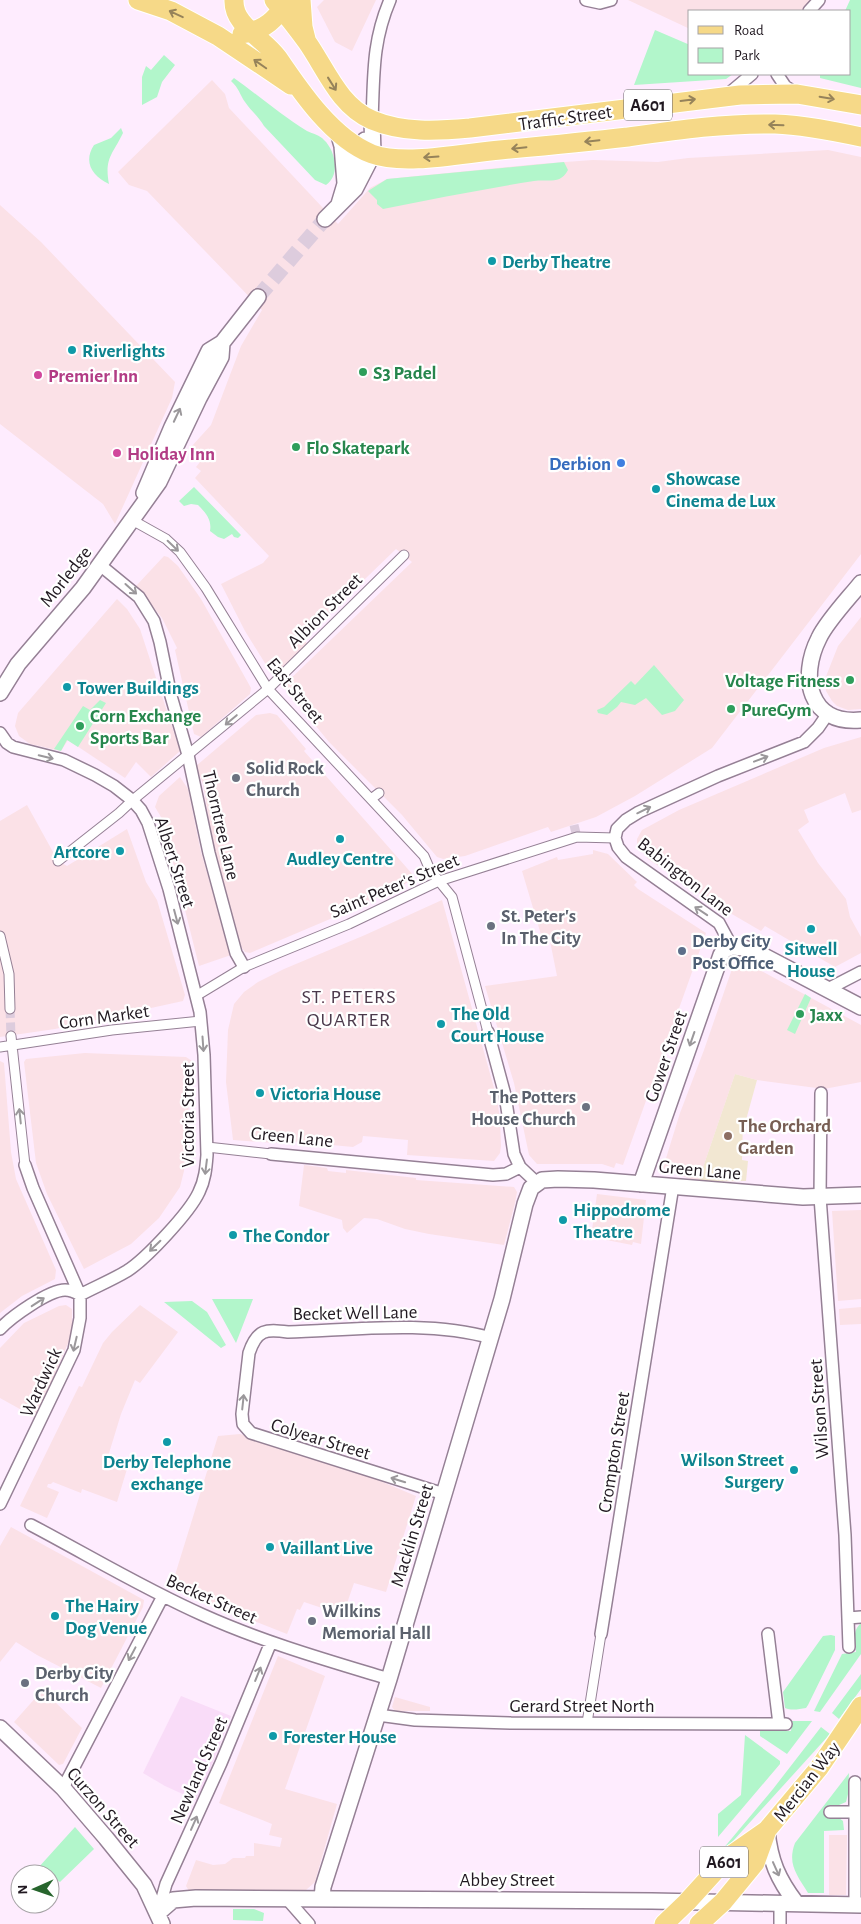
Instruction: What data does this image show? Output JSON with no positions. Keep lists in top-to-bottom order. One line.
{"streets":{"main road":["A601","Traffic Street","Mercian Way"],"street":["Morledge","Albion Street","East Street","Thorntree Lane","Albert Street","Babington Lane","Saint Peter's Street","Corn Market","Gower Street","Victoria Street","Green Lane","Becket Well Lane","Wardwick","Wilson Street","Colyear Street","Crompton Street","Macklin Street","Becket Street","Gerard Street North","Newland Street","Curzon Street","Abbey Street"]},"crossings":[["A601","Traffic Street"],["Morledge","East Street"],["Morledge","Thorntree Lane"],["Albion Street","East Street"],["Albion Street","Thorntree Lane"],["Albion Street","Albert Street"],["East Street","Saint Peter's Street"],["Thorntree Lane","Saint Peter's Street"],["Albert Street","Saint Peter's Street"],["Albert Street","Victoria Street"],["Babington Lane","Saint Peter's Street"],["Babington Lane","Gower Street"],["Saint Peter's Street","Victoria Street"],["Corn Market","Victoria Street"],["Gower Street","Green Lane"],["Victoria Street","Green Lane"],["Victoria Street","Wardwick"],["Green Lane","Wilson Street"],["Green Lane","Crompton Street"],["Green Lane","Macklin Street"],["Becket Well Lane","Colyear Street"],["Becket Well Lane","Macklin Street"],["Colyear Street","Macklin Street"],["Crompton Street","Gerard Street North"],["Macklin Street","Becket Street"],["Macklin Street","Gerard Street North"],["Macklin Street","Abbey Street"],["Becket Street","Newland Street"],["Newland Street","Curzon Street"],["Newland Street","Abbey Street"],["Mercian Way","Abbey Street"],["Curzon Street","Abbey Street"]],"one_way":["Thorntree Lane","Albert Street","Babington Lane","Gower Street","Victoria Street","Wardwick","Colyear Street","Newland Street"],"districts":["ST. PETERS QUARTER"],"places":["Derby Theatre","Riverlights","S3 Padel","Premier Inn","Flo Skatepark","Holiday Inn","Derbion","Showcase Cinema de Lux","Voltage Fitness","Tower Buildings","PureGym","Corn Exchange Sports Bar","Solid Rock Church","Audley Centre","Artcore","St. Peter's In The City","Sitwell House","Derby City Post Office","Jaxx","The Old Court House","Victoria House","The Potters House Church","The Orchard Garden","Hippodrome Theatre","The Condor","Derby Telephone exchange","Wilson Street Surgery","Vaillant Live","The Hairy Dog Venue","Wilkins Memorial Hall","Derby City Church","Forester House"],"legend":["Road","Park"],"north":"left"}
